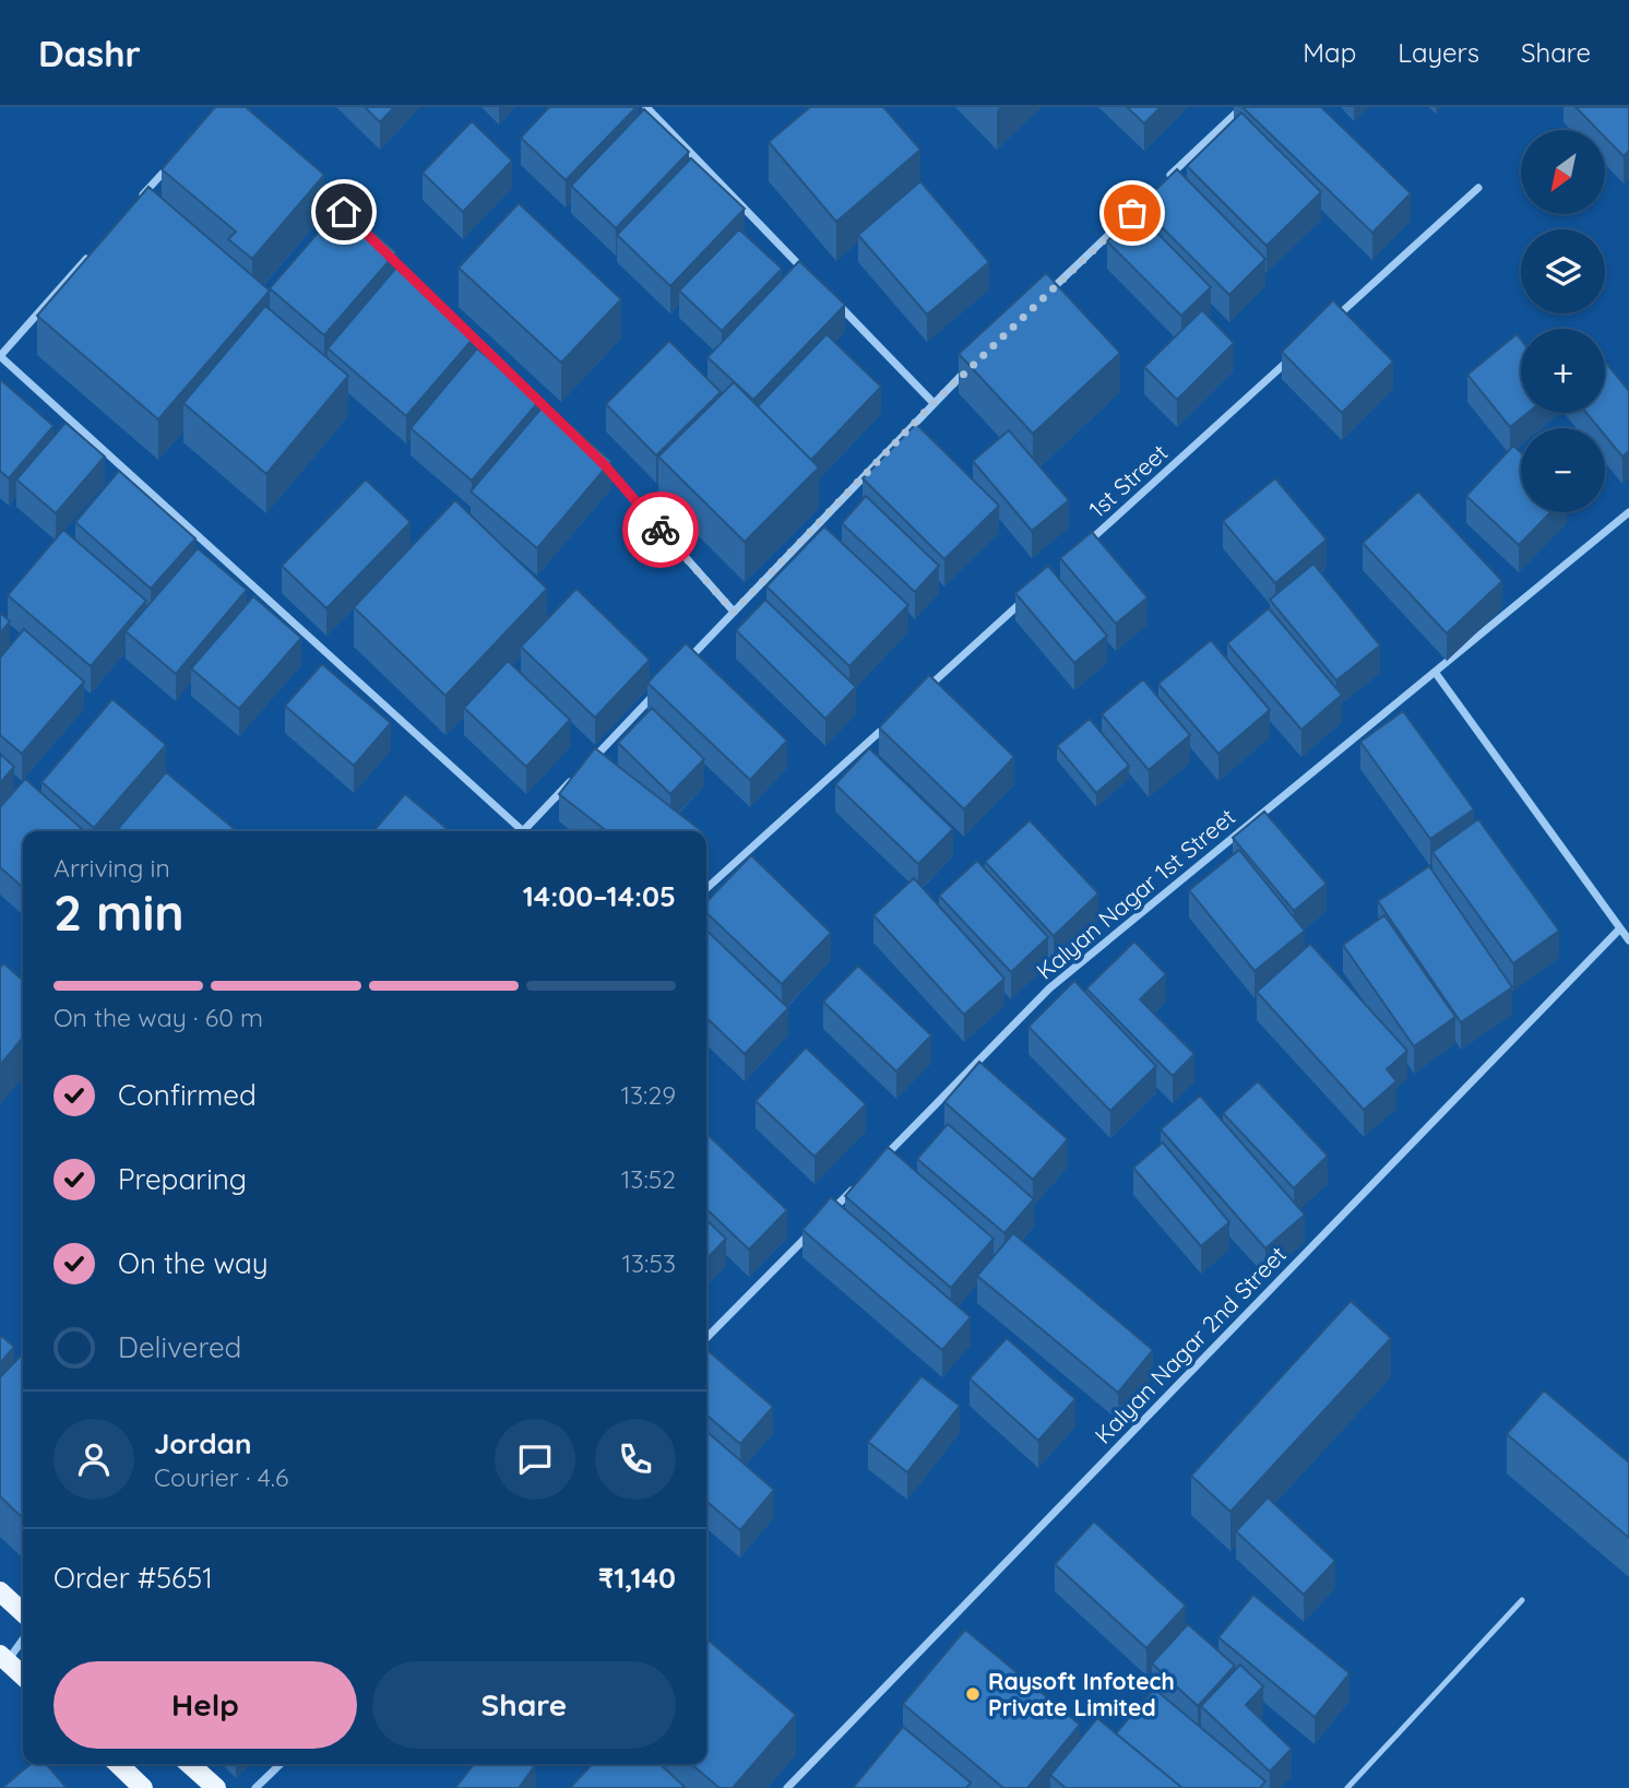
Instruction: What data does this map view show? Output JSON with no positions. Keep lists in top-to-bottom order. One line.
{"streets":{"street":["1st Street","Kalyan Nagar 1st Street","Kalyan Nagar 2nd Street"]},"places":["Raysoft Infotech Private Limited"],"north":"bottom left","page":{"header":"Dashr","nav":["Map","Layers","Share"],"map_buttons":["+","−"],"heading":["2 min","Arriving in","14:00–14:05"],"panel":["Jordan","Courier · 4.6","Order #5651","₹1,140"],"bar":"On the way · 60 m","list":[["Confirmed","13:29"],["Preparing","13:52"],["On the way","13:53"],"Delivered"],"buttons":["Help","Share"]}}
